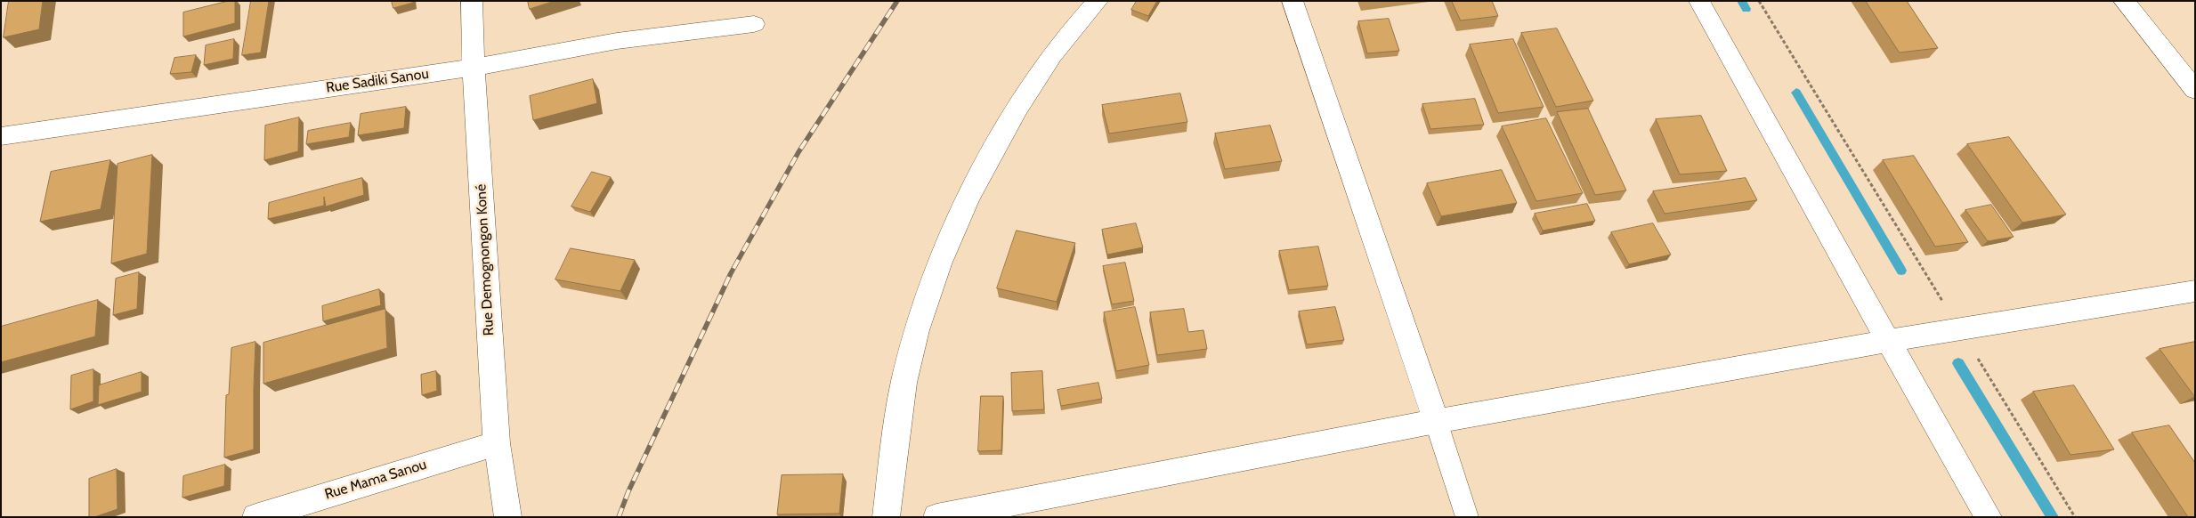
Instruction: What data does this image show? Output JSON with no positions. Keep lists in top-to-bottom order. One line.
{"streets":{"street":["Rue Sadiki Sanou","Rue Demognongon Koné","Rue Mama Sanou"]},"crossings":[["Rue Sadiki Sanou","Rue Demognongon Koné"],["Rue Demognongon Koné","Rue Mama Sanou"]]}
